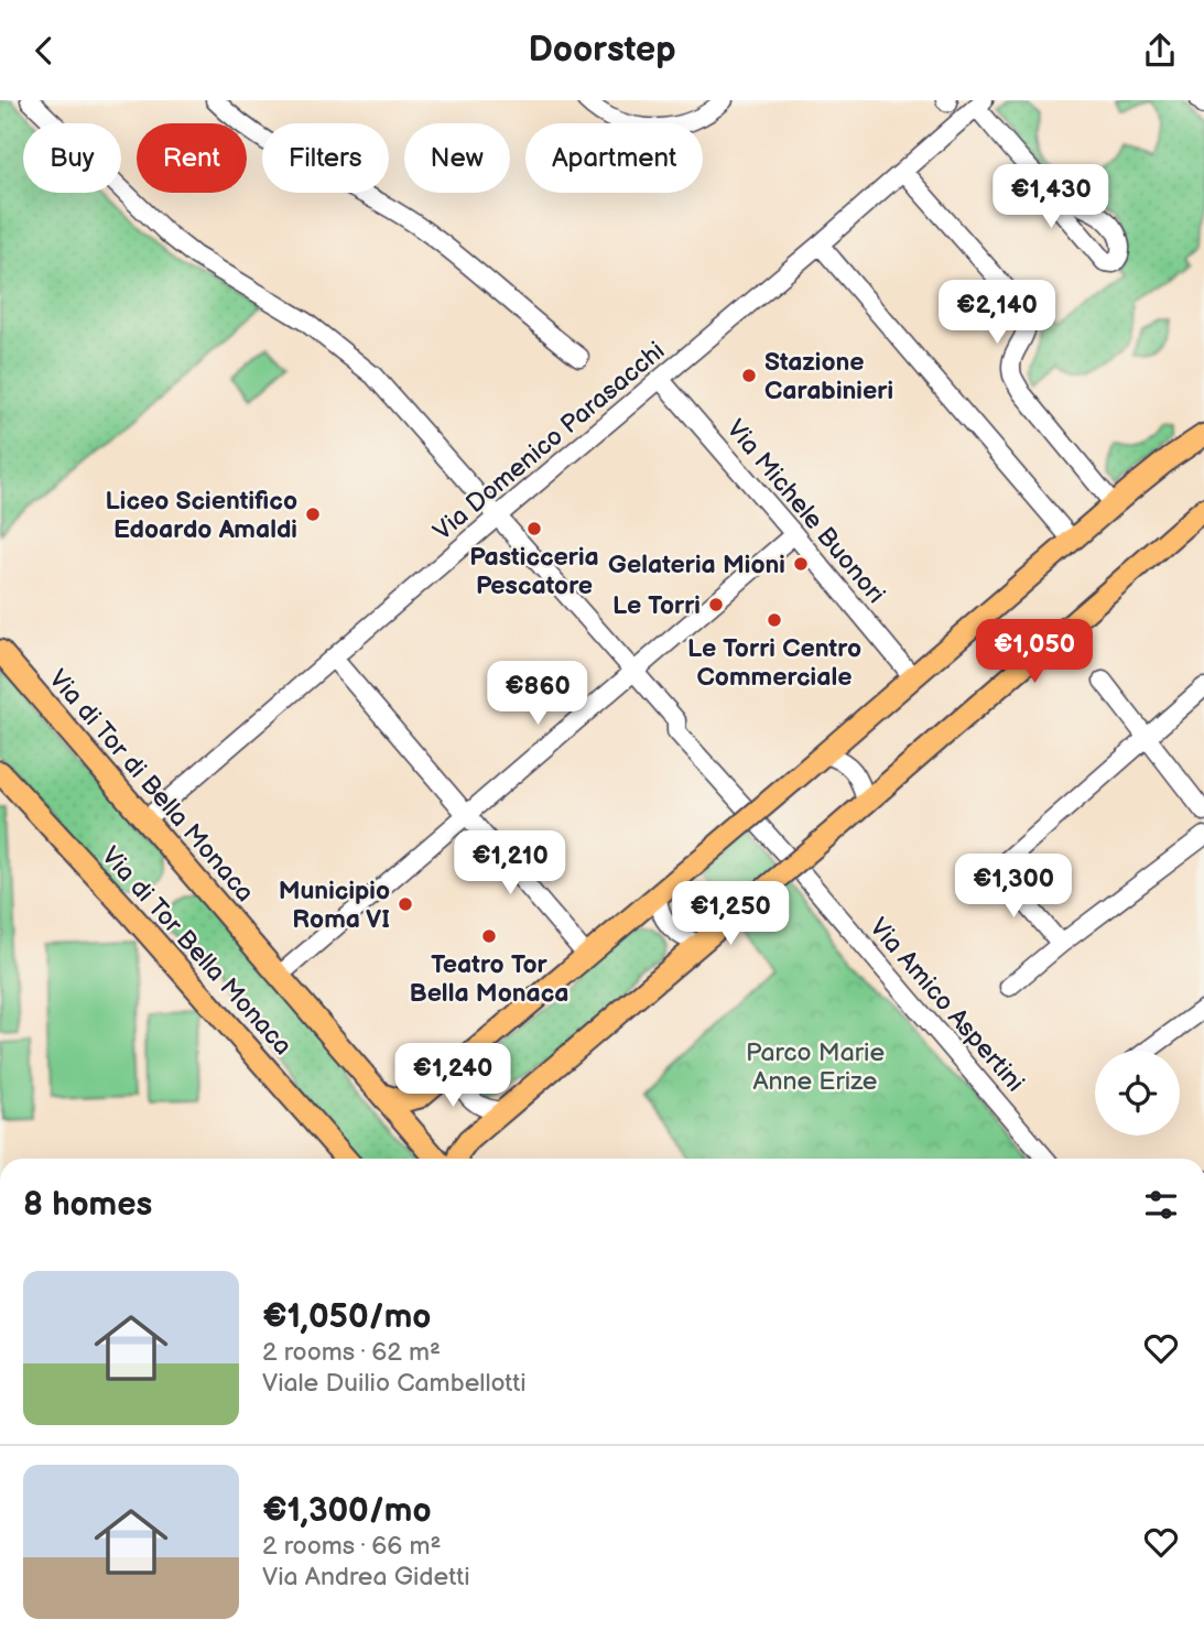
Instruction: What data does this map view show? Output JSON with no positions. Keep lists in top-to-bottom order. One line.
{"streets":{"main road":["Via di Tor di Bella Monaca","Via di Tor Bella Monaca"],"street":["Via Domenico Parasacchi","Via Michele Buonori","Via Amico Aspertini"]},"crossings":[["Via Domenico Parasacchi","Via Michele Buonori"],["Via Domenico Parasacchi","Via di Tor di Bella Monaca"]],"parks":["Parco Marie Anne Erize"],"places":["Stazione Carabinieri","Liceo Scientifico Edoardo Amaldi","Pasticceria Pescatore","Gelateria Mioni","Le Torri","Le Torri Centro Commerciale","Municipio Roma VI","Teatro Tor Bella Monaca"],"page":{"header":"Doorstep","chip":["Buy","Rent","Filters","New","Apartment"],"price":["€1,430","€2,140","€1,050","€860","€1,210","€1,300","€1,250","€1,240"],"heading":"8 homes","list":[{"name":"€1,050/mo","note":"2 rooms · 62 m² · Viale Duilio Cambellotti"},{"name":"€1,300/mo","note":"2 rooms · 66 m² · Via Andrea Gidetti"}]}}
